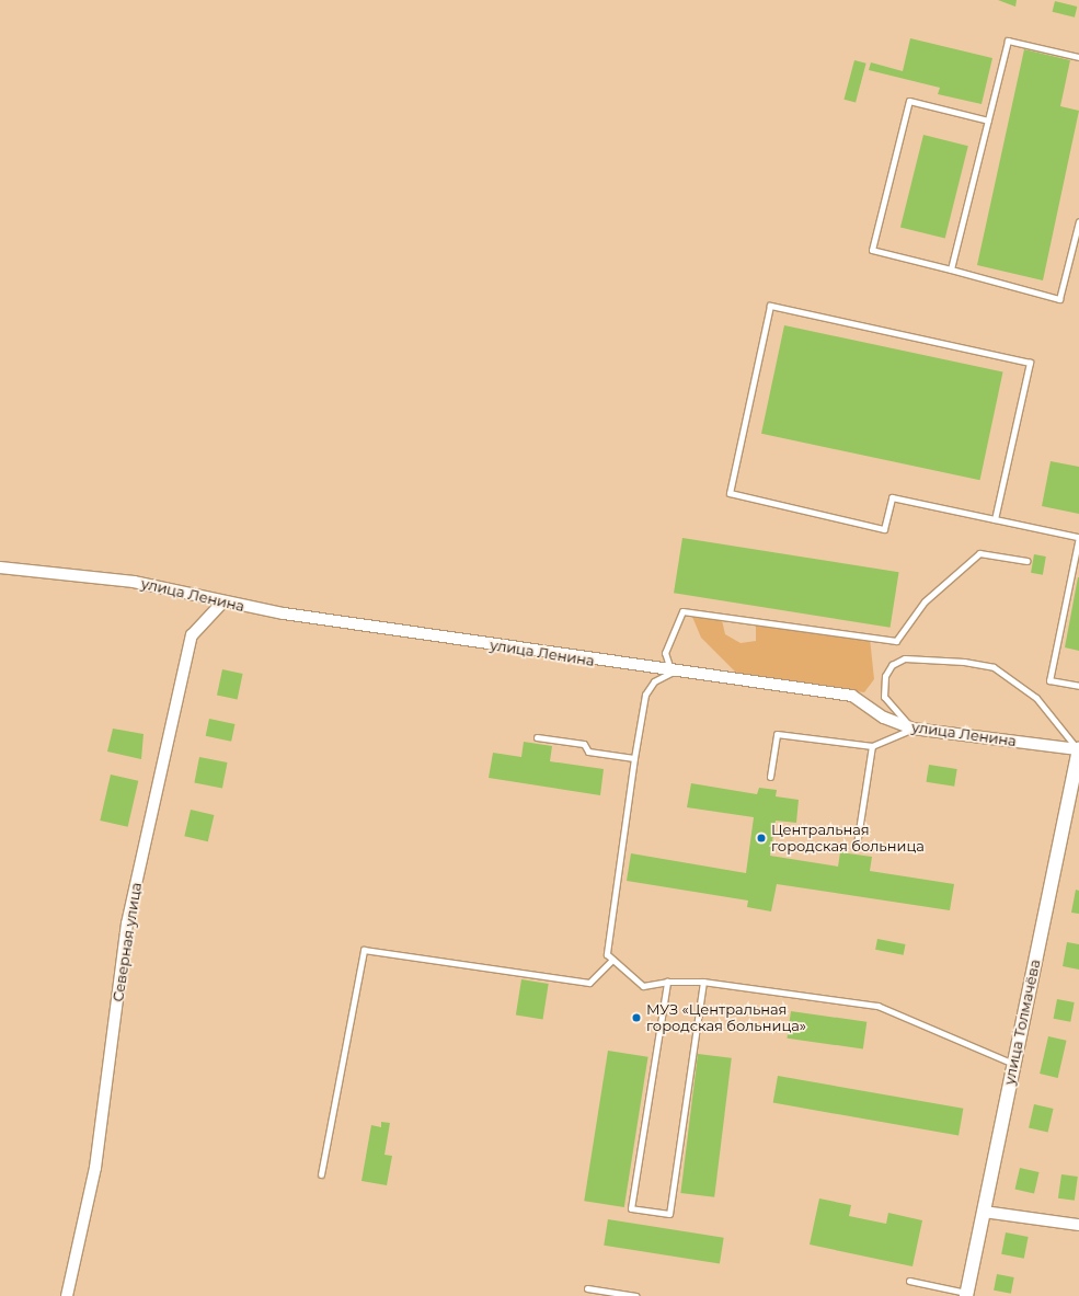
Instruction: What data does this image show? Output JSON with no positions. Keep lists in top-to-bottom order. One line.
{"streets":{"street":["улица Ленина","Северная улица","улица Толмачёва"]},"crossings":[["улица Ленина","Северная улица"],["улица Ленина","улица Толмачёва"]],"places":["Центральная городская больница","МУЗ «Центральная городская больница»"]}
